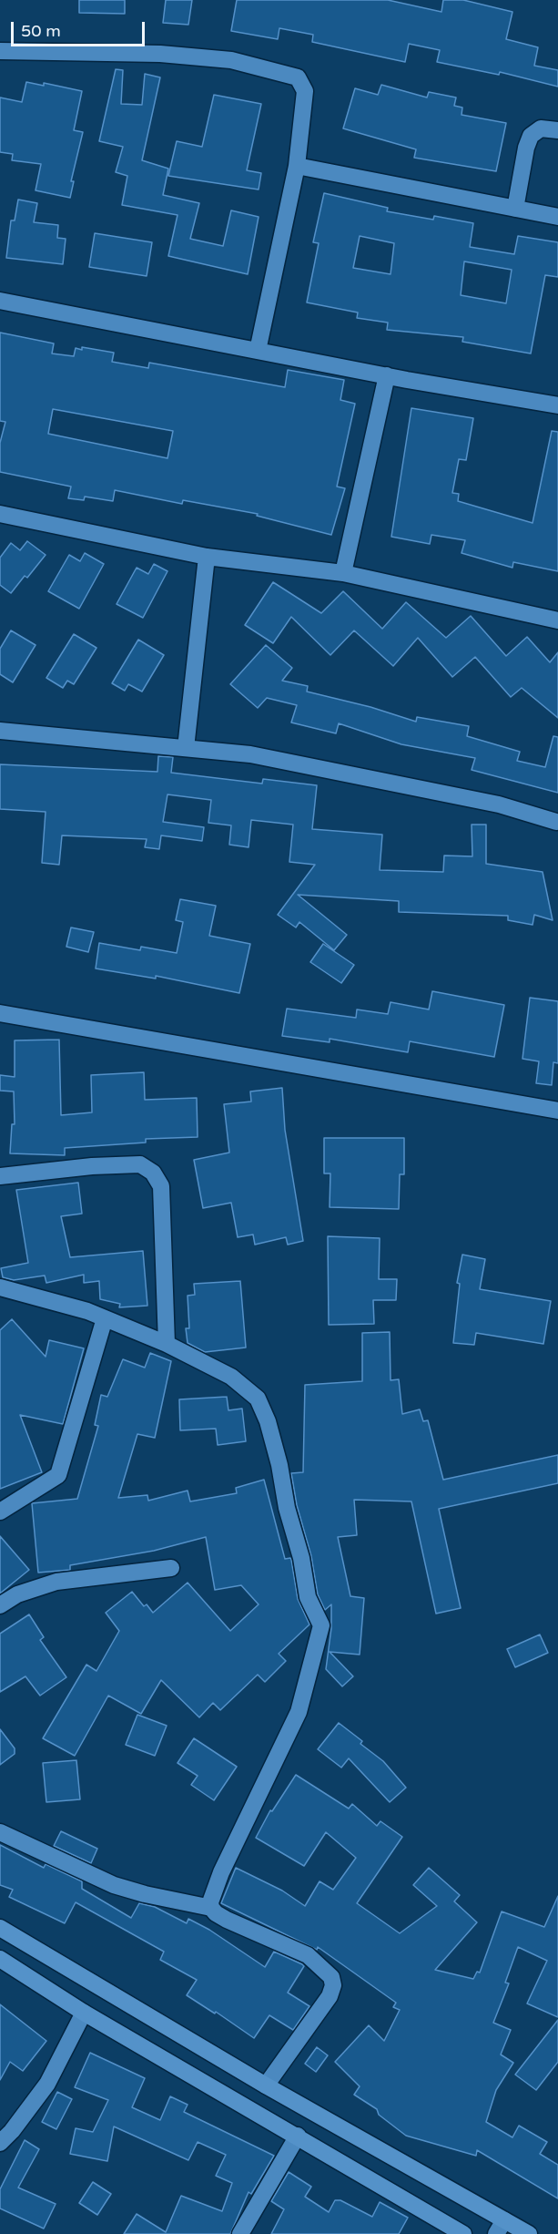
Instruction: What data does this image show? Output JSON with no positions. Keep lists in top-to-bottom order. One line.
{"scale_bar":"50 m"}
